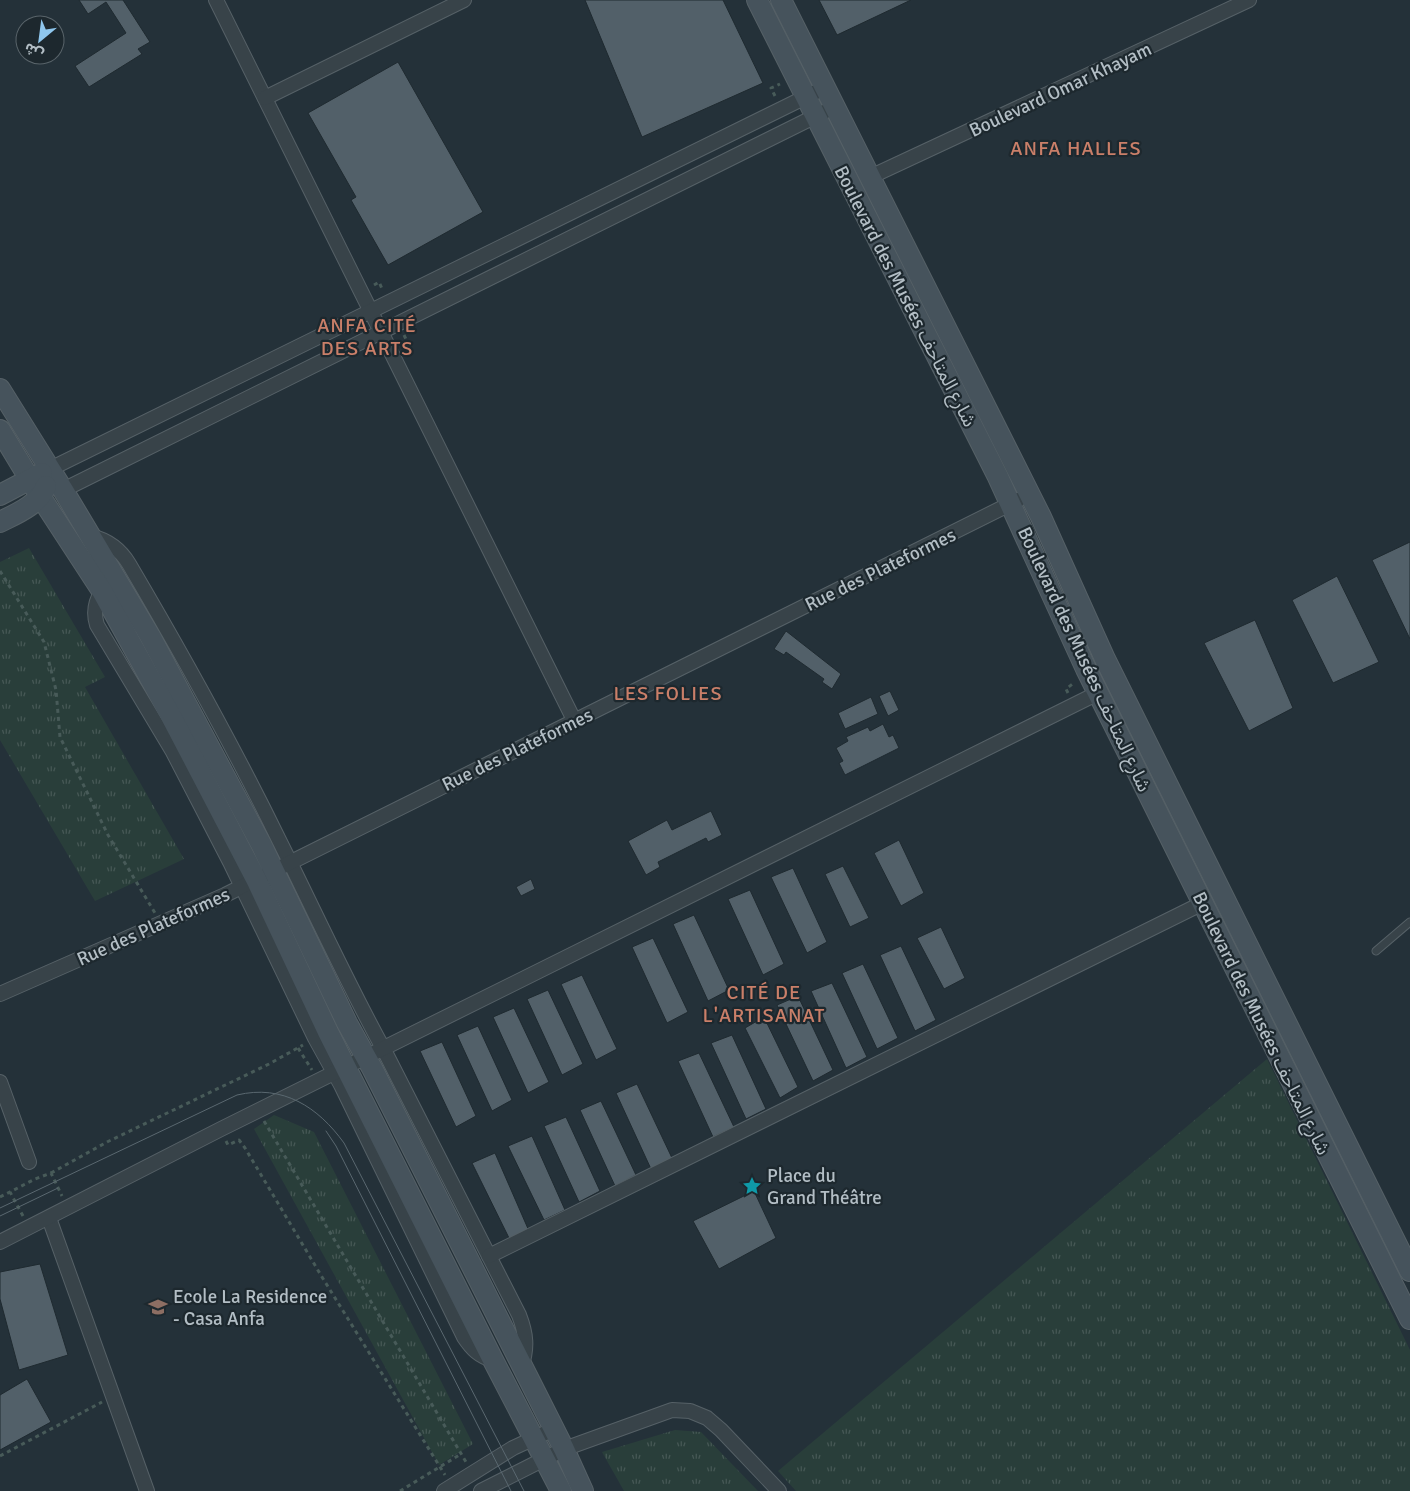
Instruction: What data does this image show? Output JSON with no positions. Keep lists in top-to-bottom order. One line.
{"streets":{"street":["Boulevard Omar Khayam","Boulevard des Musées شارع المتاحف","Rue des Plateformes"]},"crossings":[["Boulevard Omar Khayam","Boulevard des Musées شارع المتاحف"],["Boulevard des Musées شارع المتاحف","Rue des Plateformes"]],"districts":["ANFA HALLES","ANFA CITÉ DES ARTS","LES FOLIES","CITÉ DE L'ARTISANAT"],"places":{"place":["Place du Grand Théâtre"],"school or university":["Ecole La Residence - Casa Anfa"]},"north":"bottom left"}
